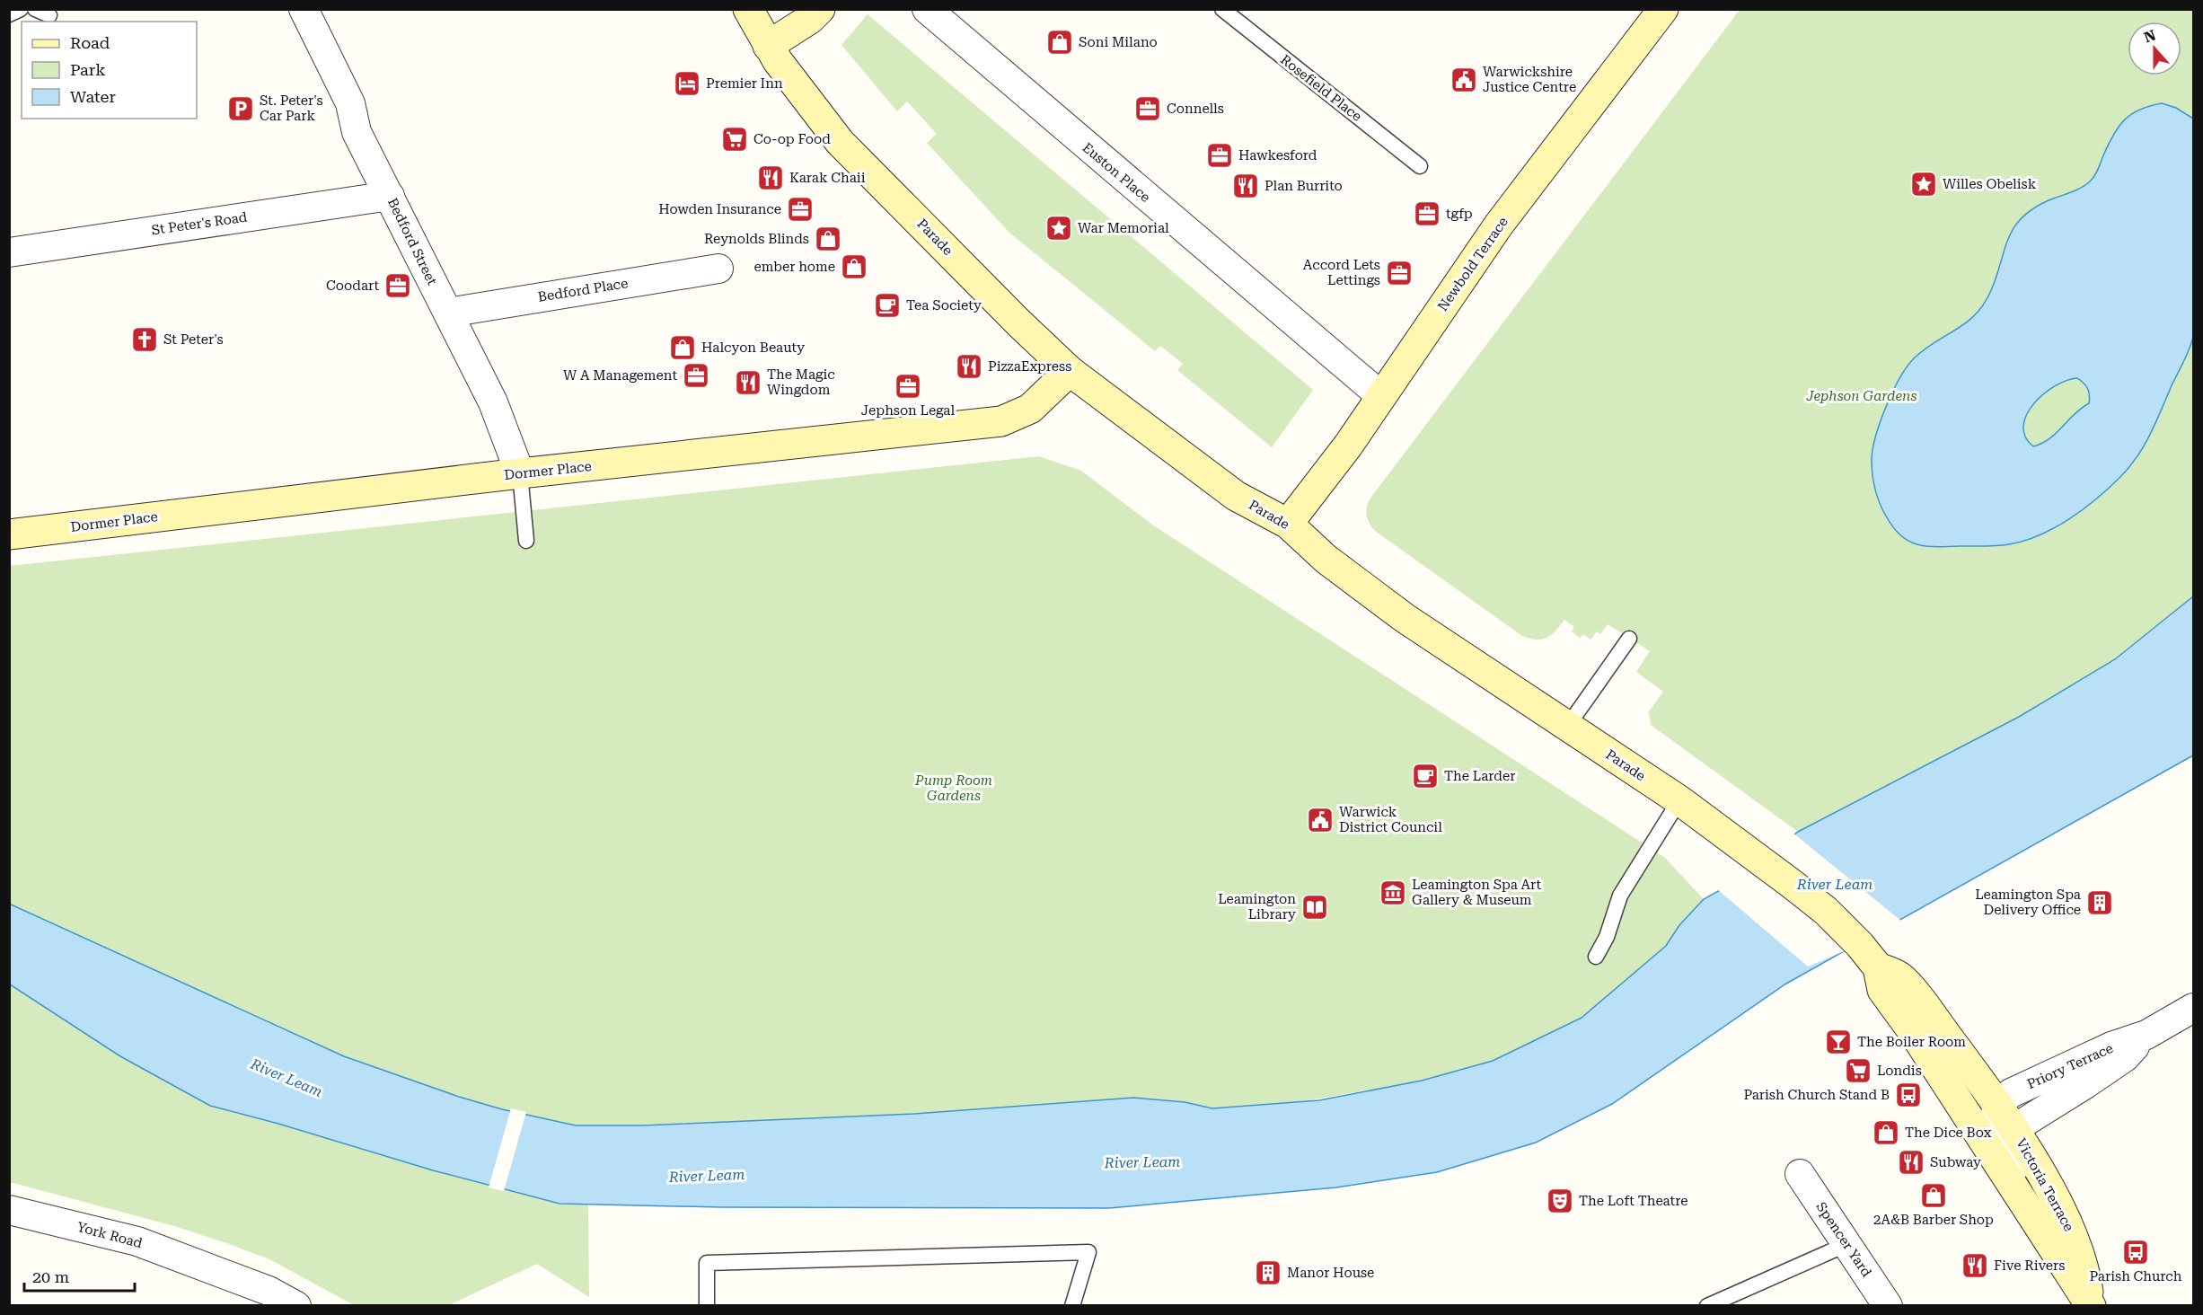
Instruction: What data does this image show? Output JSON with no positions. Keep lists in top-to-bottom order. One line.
{"streets":{"main road":["Parade","Newbold Terrace","Dormer Place","Victoria Terrace"],"street":["Euston Place","St Peter's Road","Bedford Street","Bedford Place","Priory Terrace","York Road","Spencer Yard"],"lane":["Rosefield Place"]},"crossings":[["Euston Place","Newbold Terrace"],["St Peter's Road","Bedford Street"],["Parade","Newbold Terrace"],["Parade","Dormer Place"],["Parade","Victoria Terrace"],["Bedford Street","Bedford Place"],["Bedford Street","Dormer Place"],["Priory Terrace","Victoria Terrace"]],"water":["River Leam"],"parks":["Jephson Gardens","Pump Room Gardens"],"places":{"shop":["Soni Milano","Reynolds Blinds","ember home","Halcyon Beauty","The Dice Box","2A&B Barber Shop"],"public building":["Warwickshire Justice Centre","Warwick District Council"],"hotel":["Premier Inn"],"parking":["St. Peter's Car Park"],"office":["Connells","Hawkesford","Howden Insurance","tgfp","Accord Lets Lettings","Coodart","W A Management","Jephson Legal"],"supermarket":["Co-op Food","Londis"],"restaurant":["Karak Chaii","Plan Burrito","PizzaExpress","The Magic Wingdom","Subway","Five Rivers"],"place":["Willes Obelisk","War Memorial"],"cafe":["Tea Society","The Larder"],"church":["St Peter's"],"museum":["Leamington Spa Art Gallery & Museum"],"building":["Leamington Spa Delivery Office","Manor House"],"library":["Leamington Library"],"bar":["The Boiler Room"],"bus stop":["Parish Church Stand B","Parish Church"],"theatre":["The Loft Theatre"]},"legend":["Road","Park","Water"],"scale_bar":"20 m","north":"top"}
